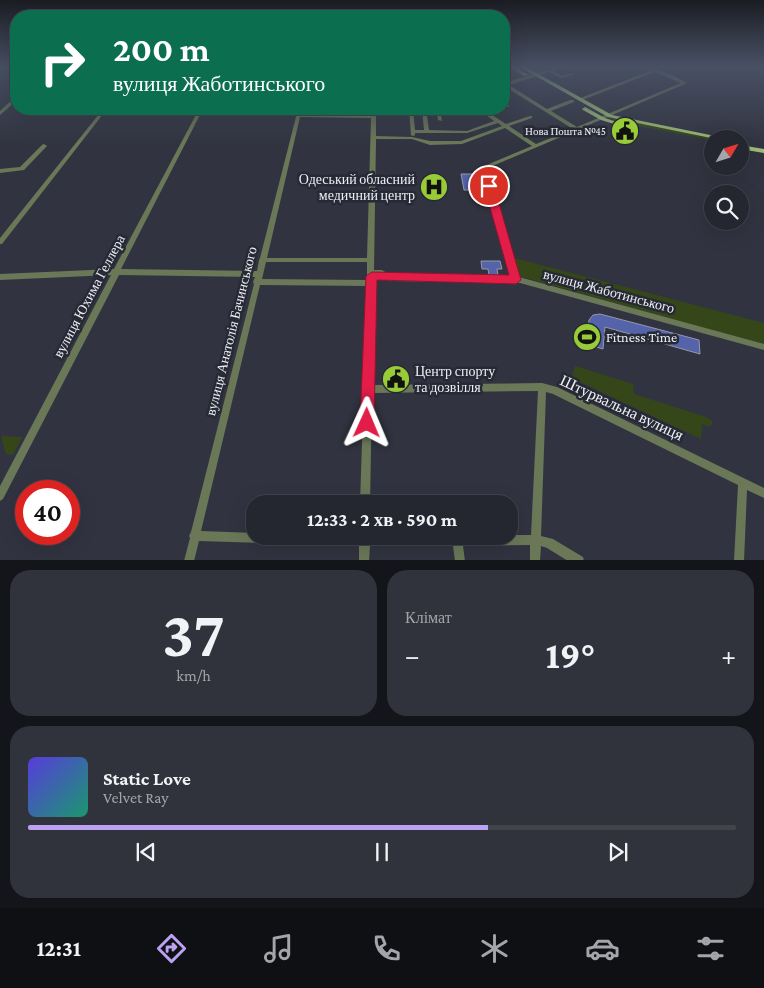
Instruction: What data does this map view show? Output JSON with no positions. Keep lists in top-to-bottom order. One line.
{"streets":{"street":["вулиця Жаботинського","вулиця Юхима Геллера","вулиця Анатолія Бачинського","Штурвальна вулиця"]},"crossings":[["вулиця Жаботинського","вулиця Анатолія Бачинського"]],"places":{"public building":["Нова Пошта №45","Центр спорту та дозвілля"],"hospital":["Одеський обласний медичний центр"],"sports":["Fitness Time"]},"north":"top right","page":{"turn":["200 m","вулиця Жаботинського"],"limit":"40","trip":"12:33 · 2 хв · 590 m","tile":[["37","km/h"],"Клімат"],"heat":["−","19°","+"],"song":["Static Love","Velvet Ray"],"tabs":"12:31"}}
